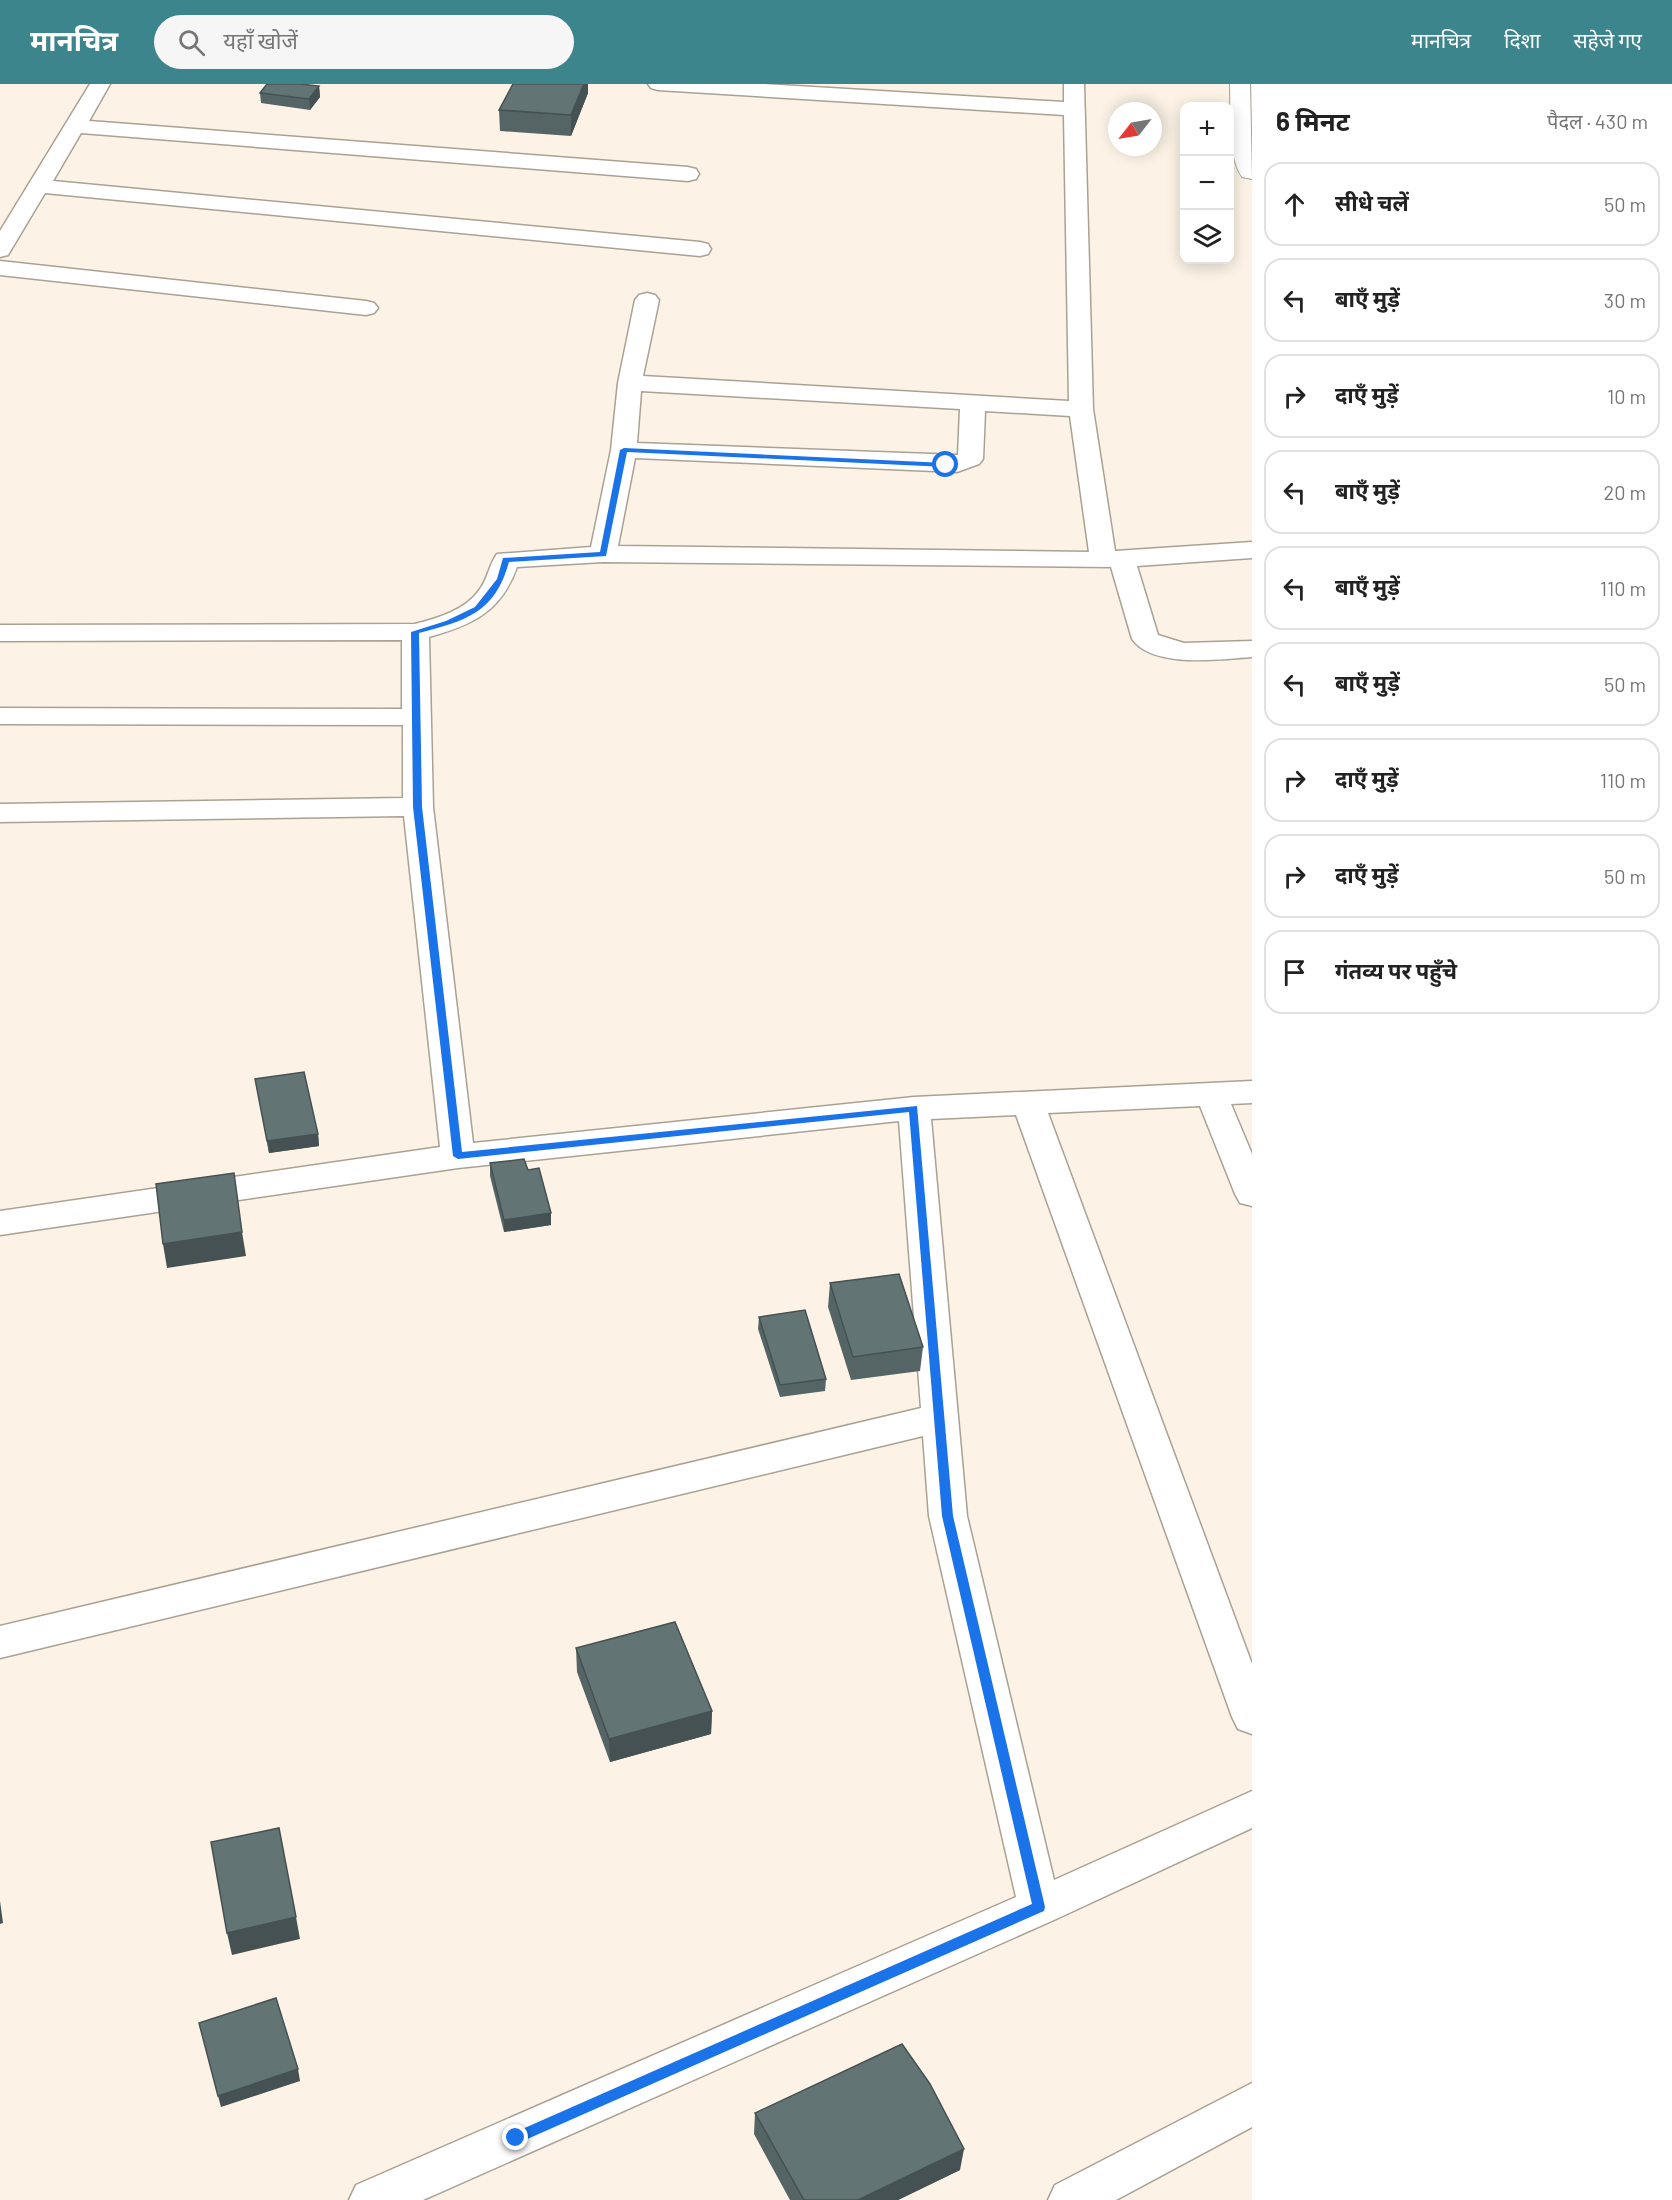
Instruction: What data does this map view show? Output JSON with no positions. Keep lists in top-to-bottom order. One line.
{"north":"bottom left","page":{"header":"मानचित्र","search":"यहाँ खोजें","nav":["मानचित्र","दिशा","सहेजे गए"],"heading":["6 मिनट","पैदल · 430 m"],"map_buttons":["+","−"],"list":[["सीधे चलें","50 m"],["बाएँ मुड़ें","30 m"],["दाएँ मुड़ें","10 m"],["बाएँ मुड़ें","20 m"],["बाएँ मुड़ें","110 m"],["बाएँ मुड़ें","50 m"],["दाएँ मुड़ें","110 m"],["दाएँ मुड़ें","50 m"],"गंतव्य पर पहुँचे"]}}
